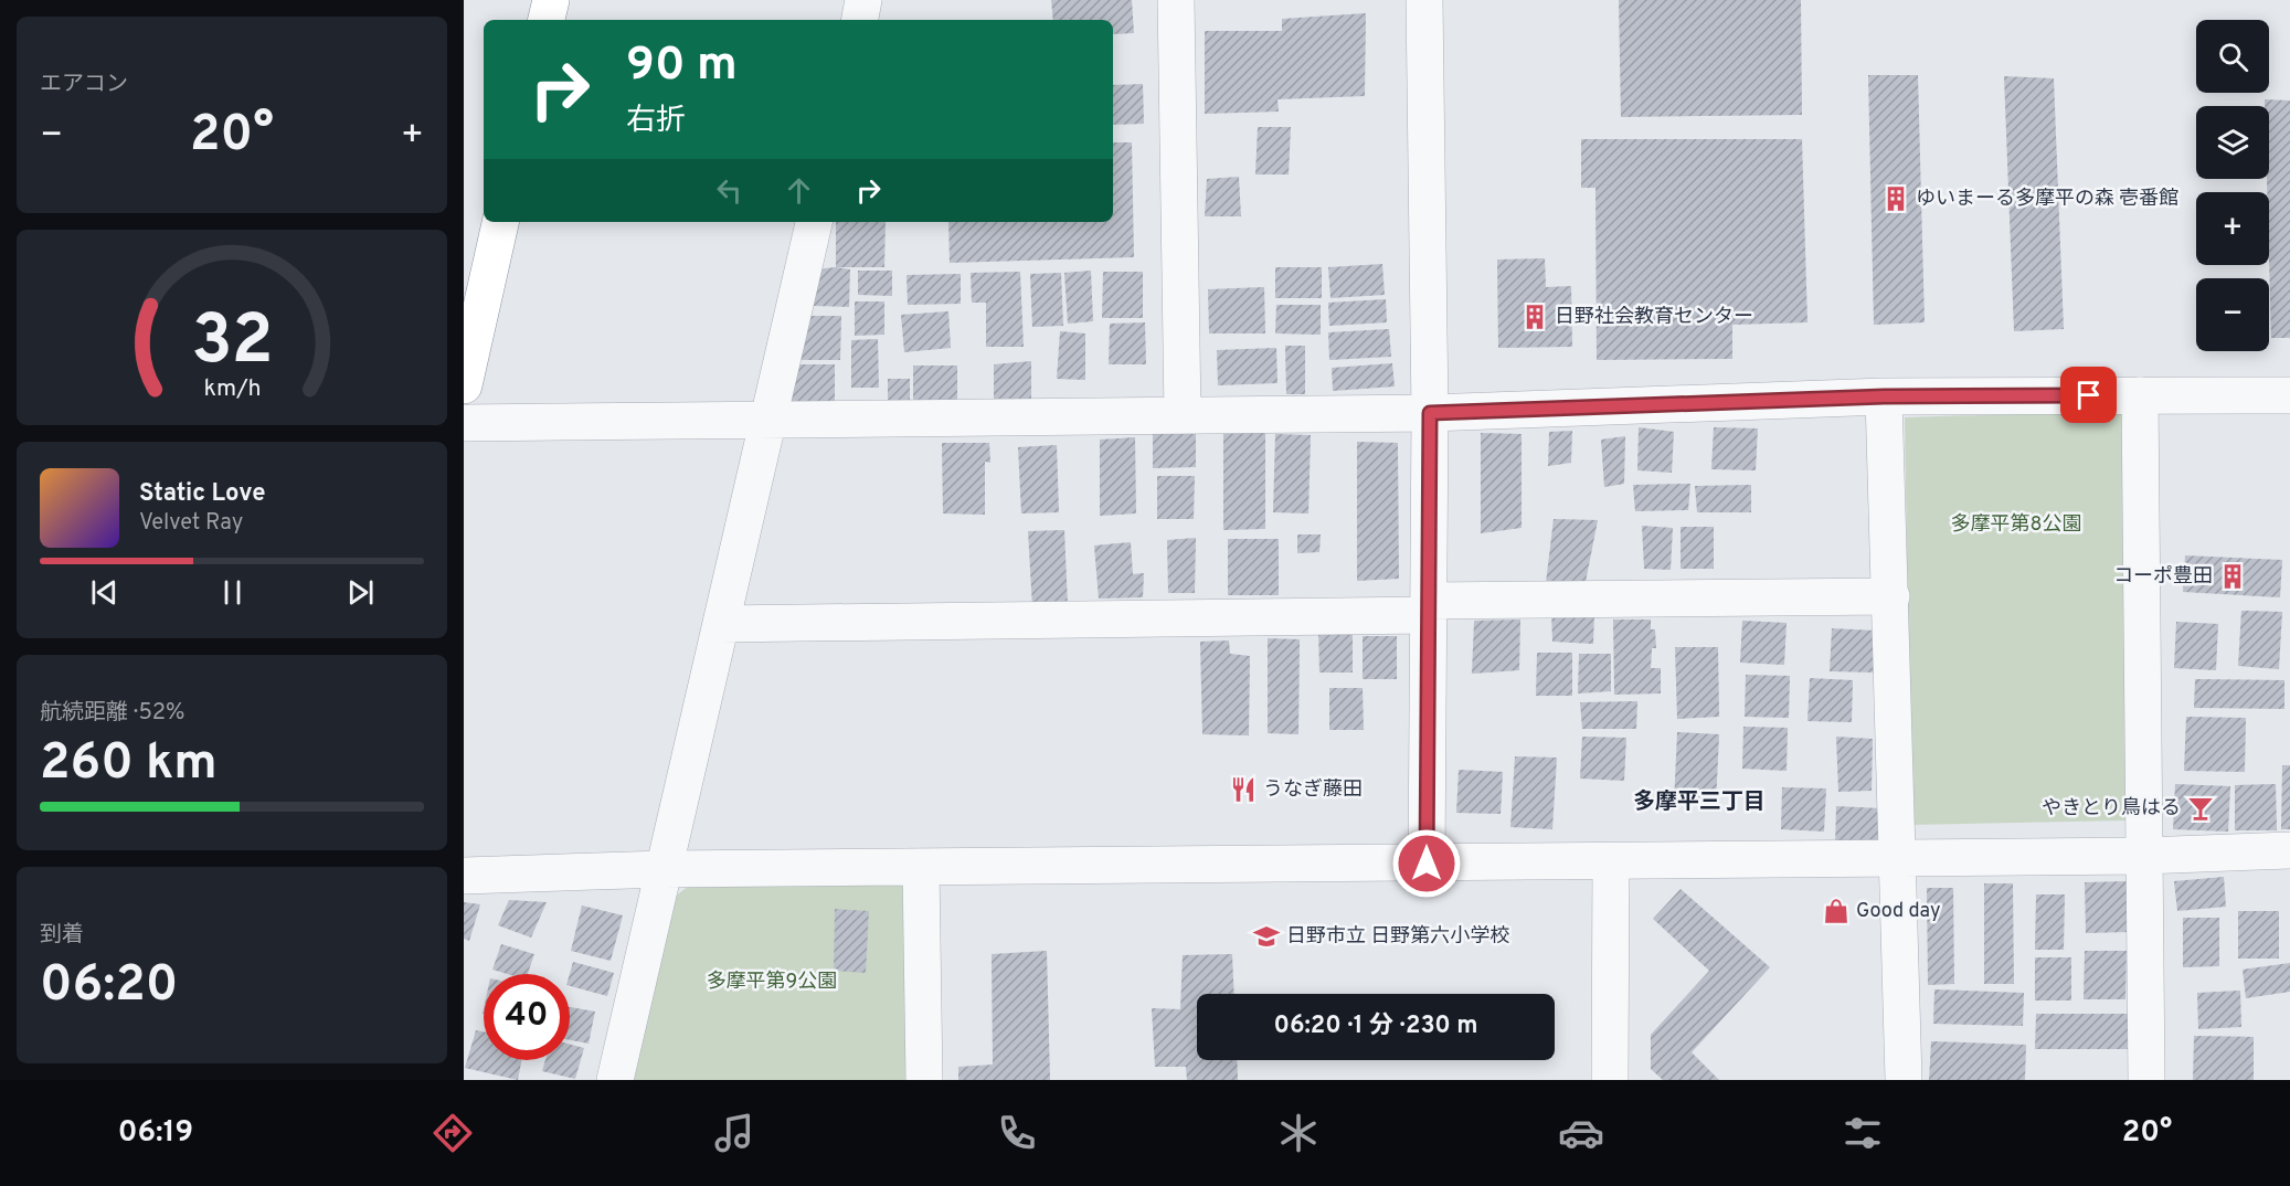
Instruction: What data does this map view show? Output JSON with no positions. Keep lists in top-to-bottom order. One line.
{"districts":["多摩平三丁目"],"parks":["多摩平第8公園","多摩平第9公園"],"places":{"building":["ゆいまーる多摩平の森 壱番館","日野社会教育センター","コーポ豊田"],"restaurant":["うなぎ藤田"],"bar":["やきとり鳥はる"],"shop":["Good day"],"school or university":["日野市立 日野第六小学校"]},"page":{"tile":["エアコン",["航続距離 · 52%","260 km"],["到着","06:20"]],"map_buttons":["+","−"],"turn":["90 m","右折"],"heat":["−","20°","+"],"song":["Static Love","Velvet Ray"],"limit":"40","trip":"06:20 · 1 分 · 230 m","tabs":["06:19","20°"],"gauge":["32","km/h"]}}
